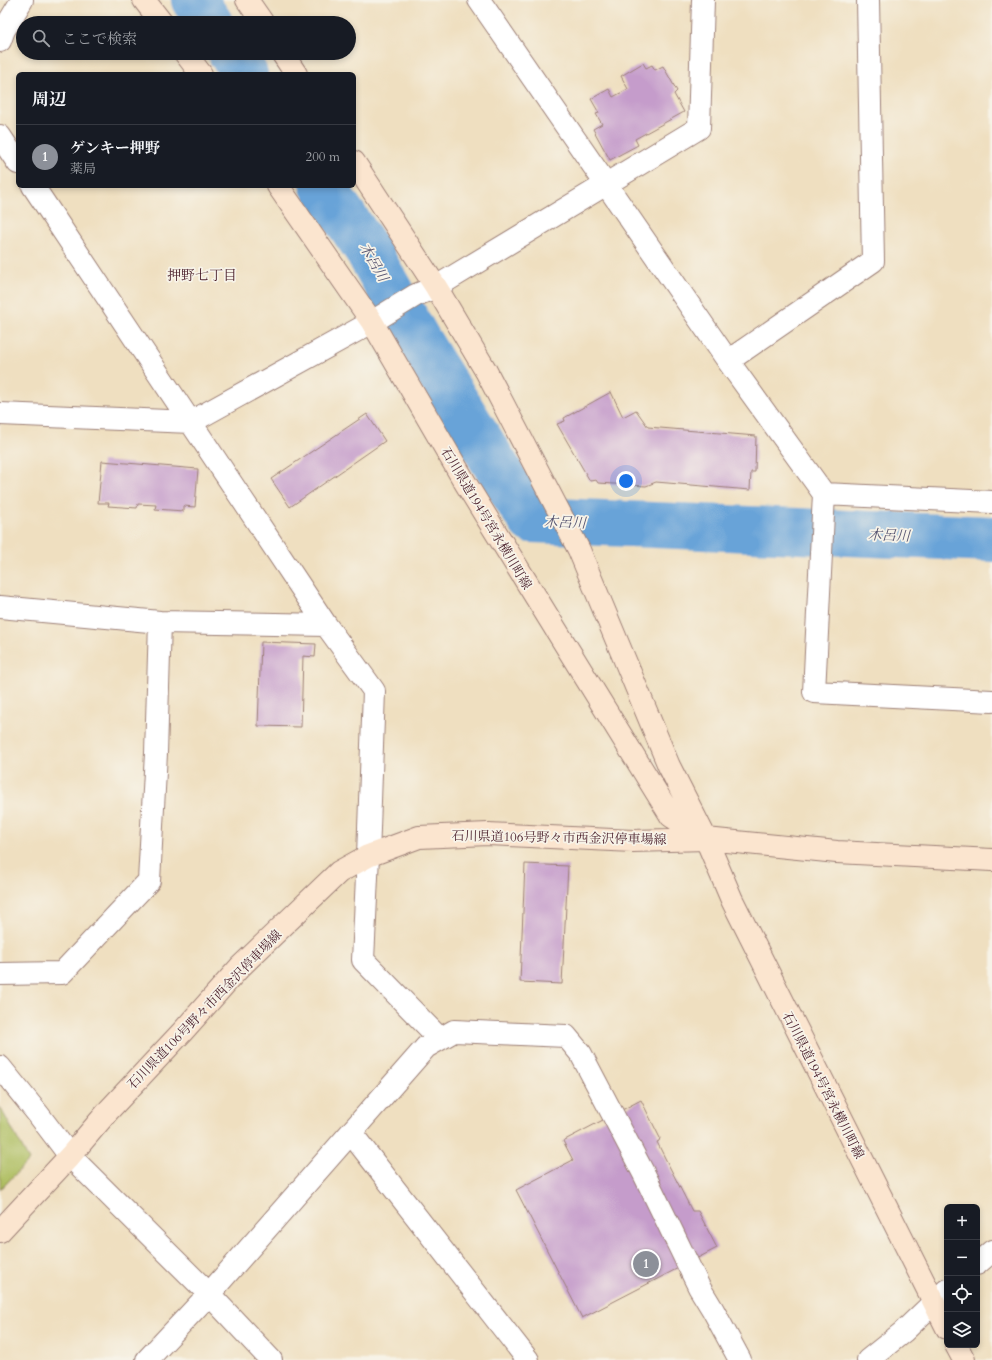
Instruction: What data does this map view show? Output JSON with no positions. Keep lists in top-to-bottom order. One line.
{"streets":{"main road":["石川県道194号宮永横川町線","石川県道106号野々市西金沢停車場線"]},"crossings":[["石川県道194号宮永横川町線","石川県道106号野々市西金沢停車場線"]],"districts":["押野七丁目"],"water":["木呂川"],"page":{"search":"ここで検索","heading":"周辺","list":[{"mark":"1","name":"ゲンキー押野","note":"薬局","value":"200 m"}],"map_buttons":["+","−"],"pins":"1"}}
